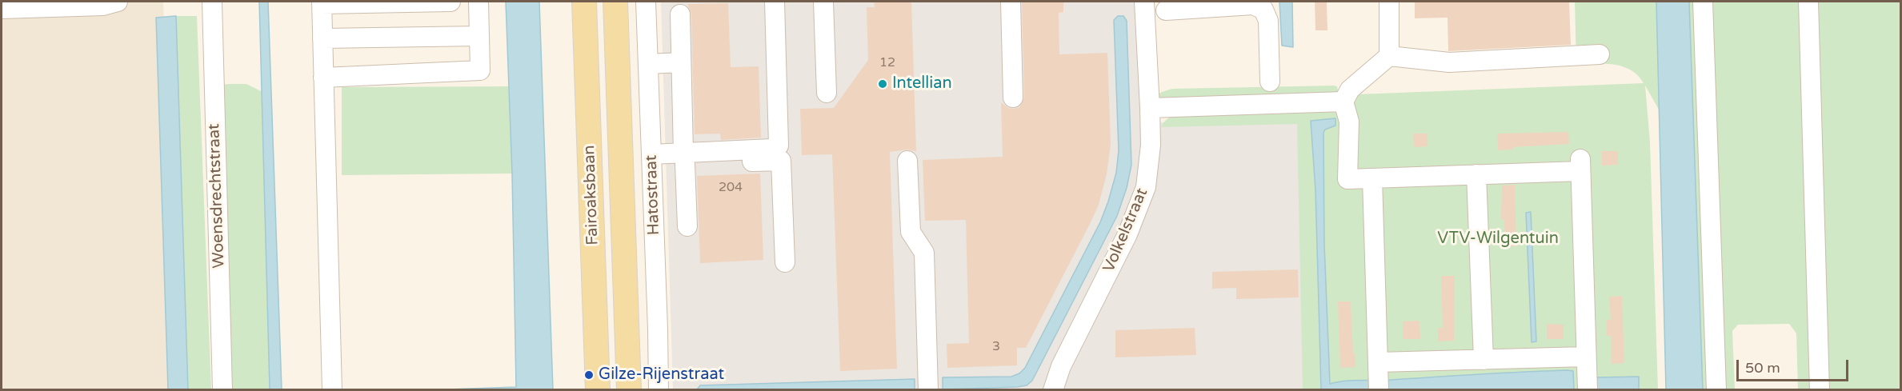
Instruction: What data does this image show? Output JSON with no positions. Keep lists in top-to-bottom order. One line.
{"streets":{"main road":["Fairoaksbaan"],"street":["Hatostraat","Woensdrechtstraat","Volkelstraat"]},"parks":["VTV-Wilgentuin"],"places":["Intellian","Gilze-Rijenstraat"],"house_numbers":["12","204","3"],"scale_bar":"50 m"}
